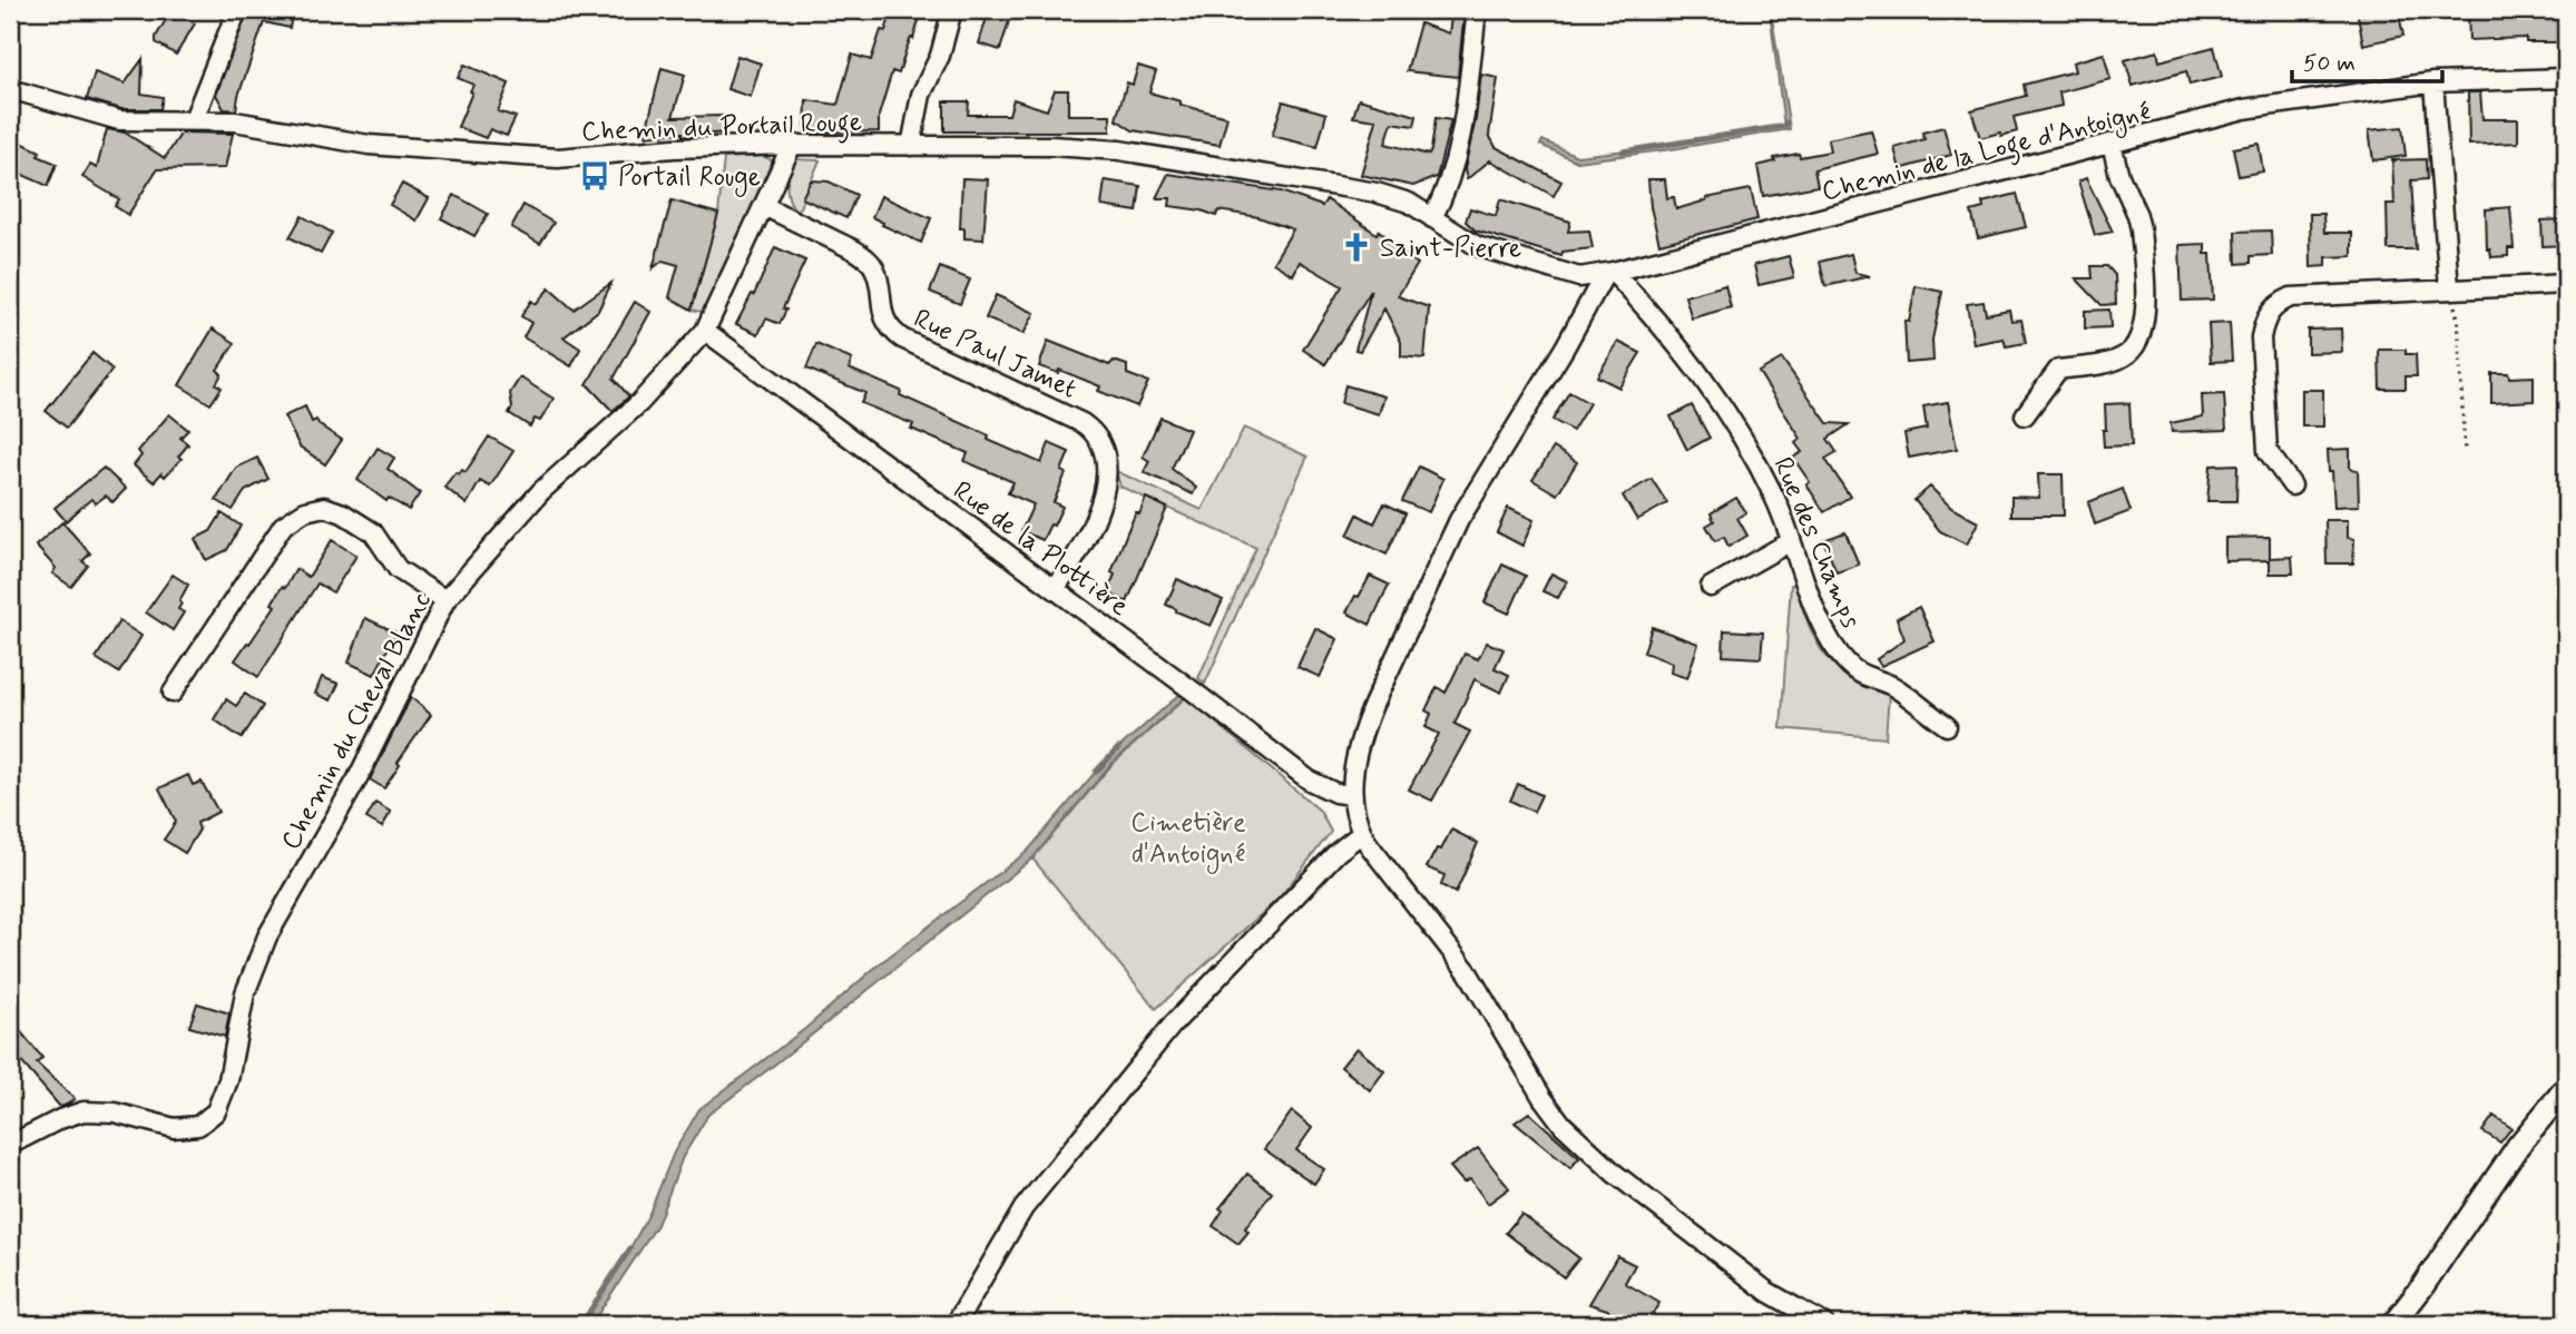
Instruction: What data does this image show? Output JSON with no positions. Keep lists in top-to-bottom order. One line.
{"streets":{"street":["Chemin du Portail Rouge","Chemin de la Loge d'Antoigné","Rue Paul Jamet","Rue des Champs","Rue de la Plottière","Chemin du Cheval Blanc"]},"crossings":[["Chemin du Portail Rouge","Chemin de la Loge d'Antoigné"],["Chemin du Portail Rouge","Chemin du Cheval Blanc"],["Chemin de la Loge d'Antoigné","Rue des Champs"],["Rue Paul Jamet","Rue de la Plottière"],["Rue Paul Jamet","Chemin du Cheval Blanc"],["Rue de la Plottière","Chemin du Cheval Blanc"]],"parks":["Cimetière d'Antoigné"],"places":{"bus stop":["Portail Rouge"],"church":["Saint-Pierre"]},"scale_bar":"50 m"}
